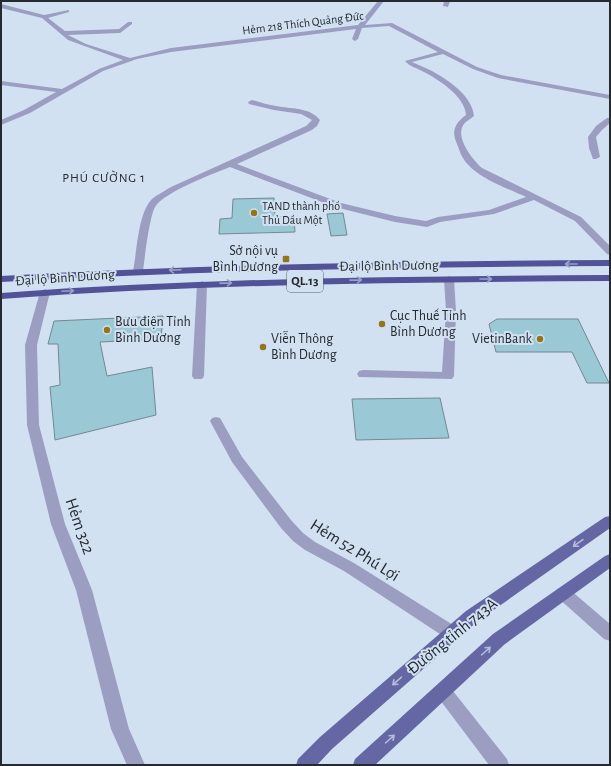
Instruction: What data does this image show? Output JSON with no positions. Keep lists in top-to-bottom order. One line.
{"streets":{"highway":["Đại lộ Bình Dương","QL.13"],"main road":["Đường tỉnh 743A"],"street":["Hẻm 218 Thích Quảng Đức","Hẻm 322","Hẻm 52 Phú Lợi"]},"crossings":[["Đại lộ Bình Dương","Hẻm 322"],["Hẻm 52 Phú Lợi","Đường tỉnh 743A"]],"districts":["PHÚ CƯỜNG 1"],"places":{"other":["TAND thành phố Thủ Dầu Một","Cục Thuế Tỉnh Bình Dương","Bưu điện Tỉnh Bình Dương","VietinBank","Viễn Thông Bình Dương"],"transit":["Sở nội vụ Bình Dương"]}}
